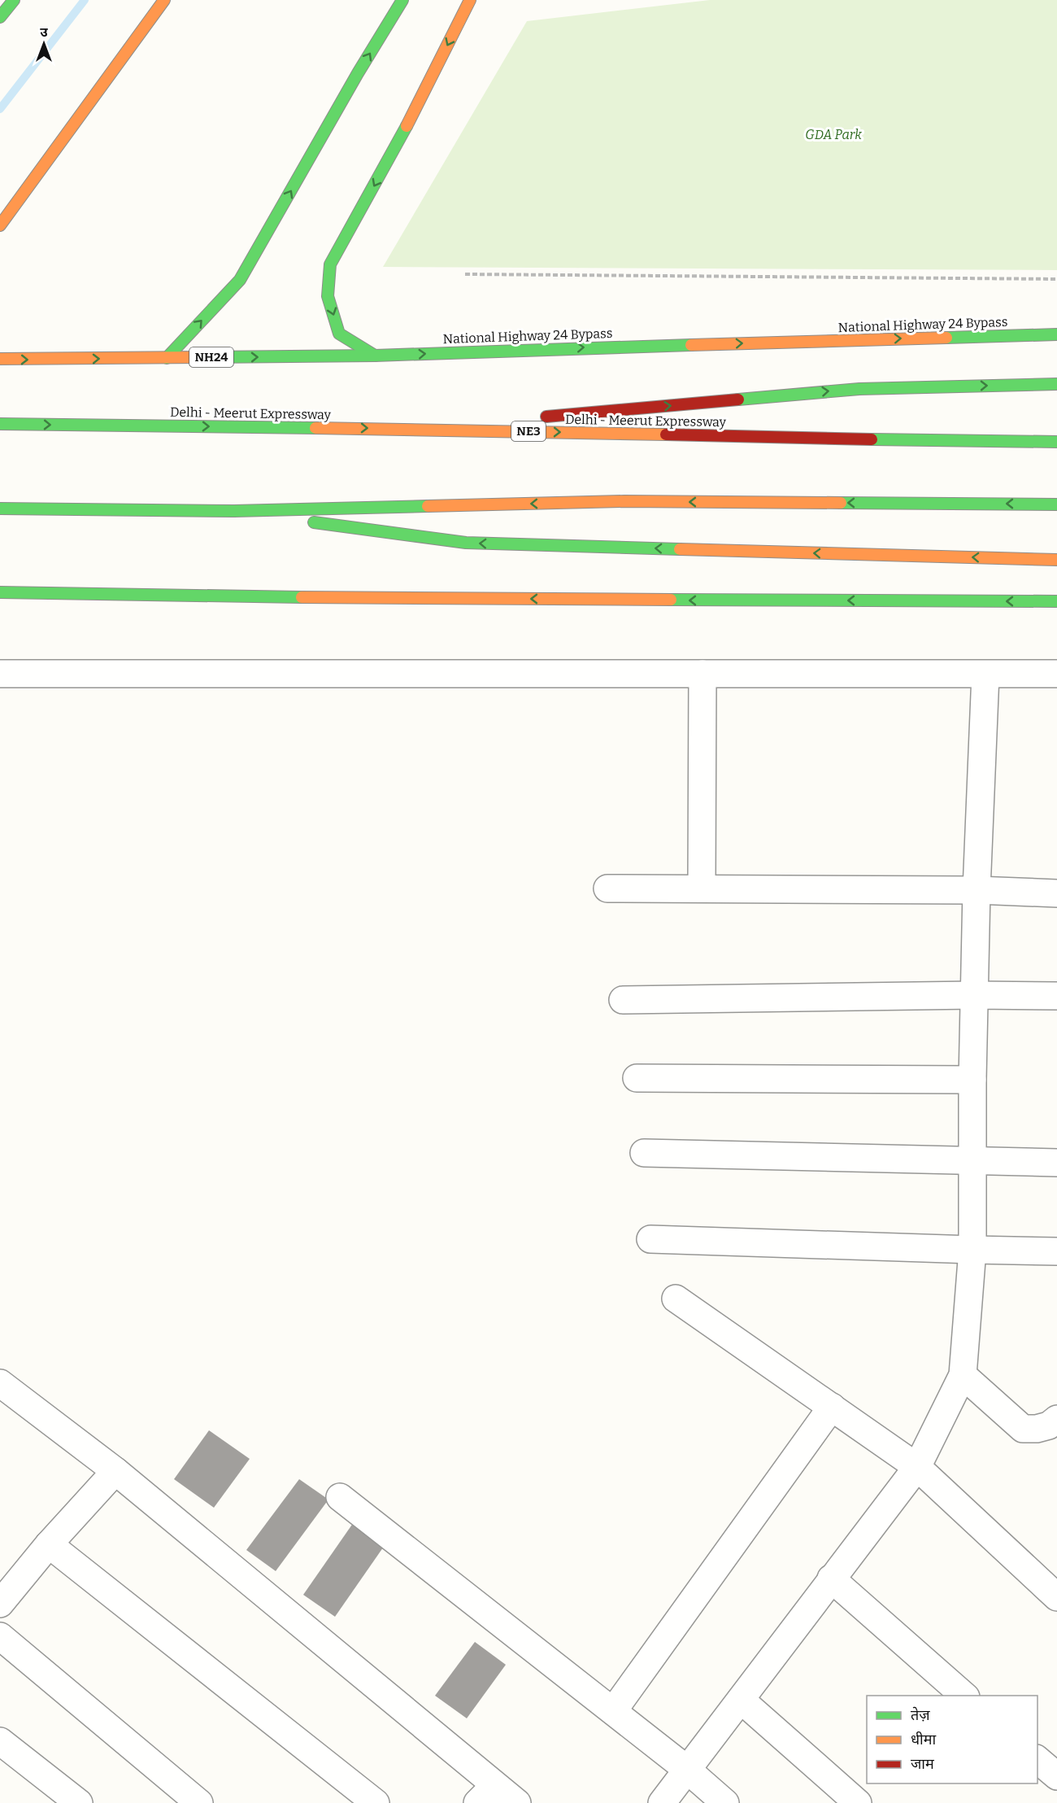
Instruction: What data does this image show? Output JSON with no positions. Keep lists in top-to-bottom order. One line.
{"streets":{"main road":["National Highway 24 Bypass","NH24","Delhi - Meerut Expressway","NE3"]},"parks":["GDA Park"],"legend":["तेज़","धीमा","जाम"],"north":"top"}
